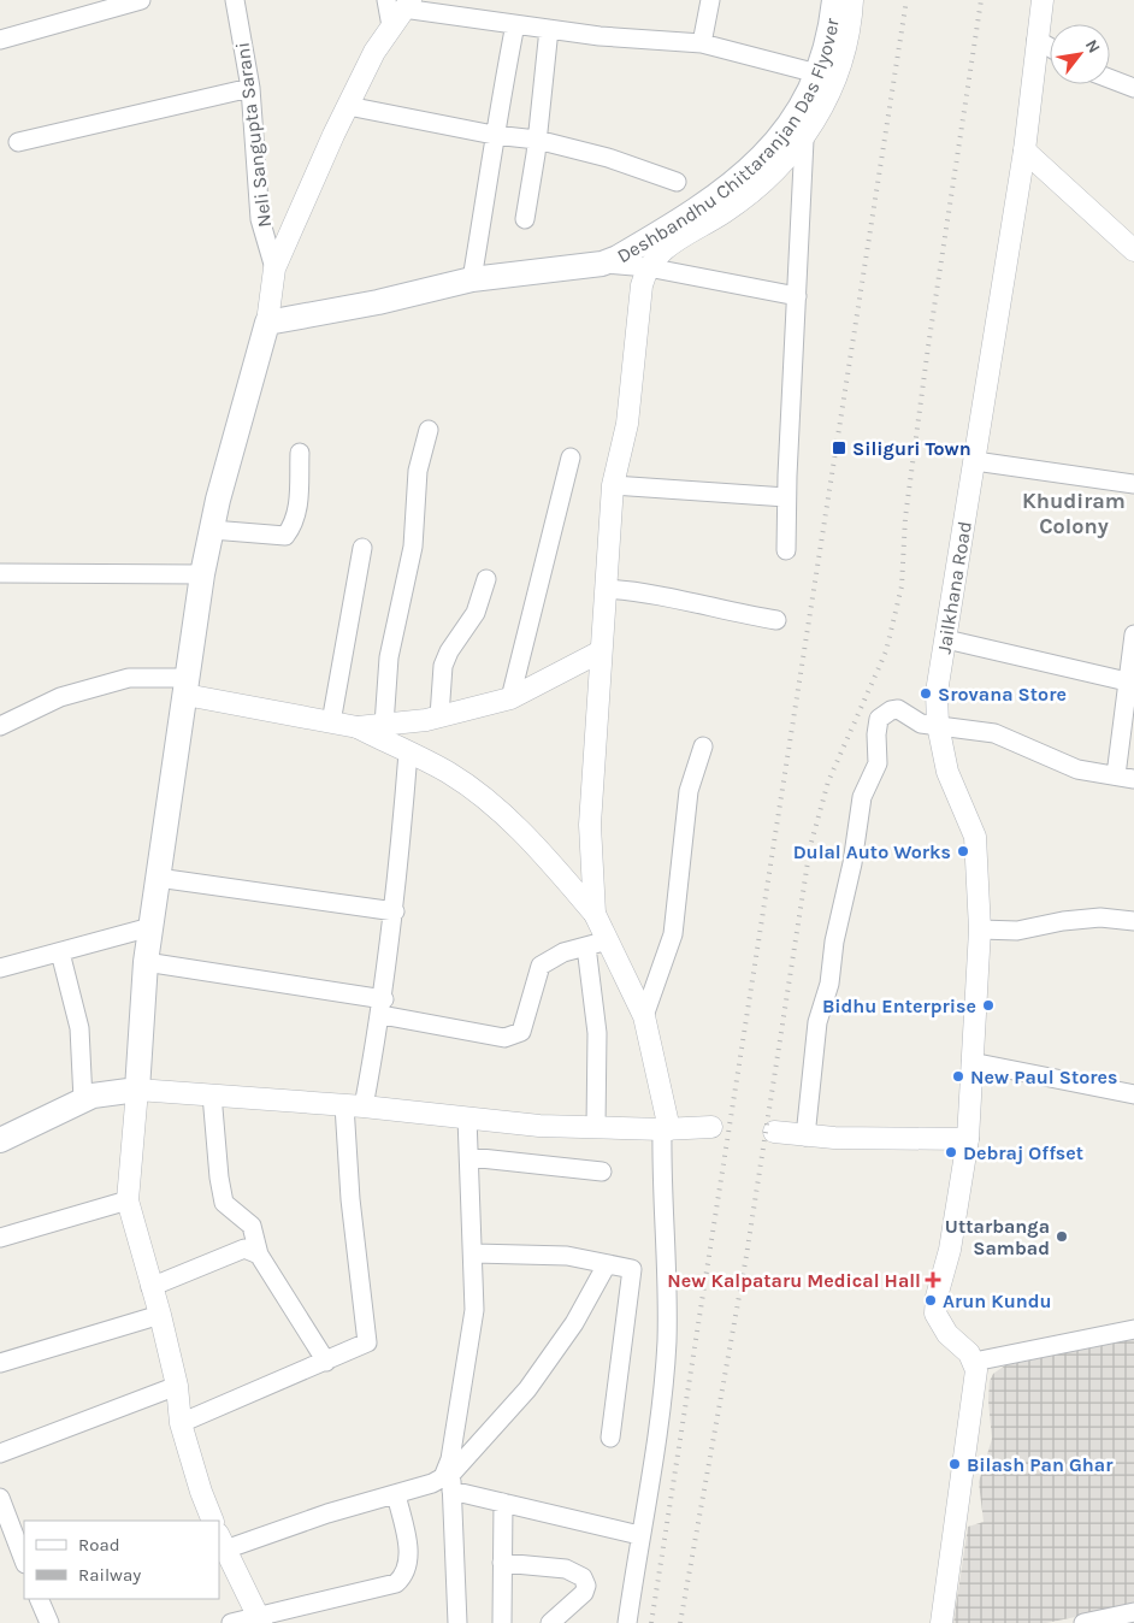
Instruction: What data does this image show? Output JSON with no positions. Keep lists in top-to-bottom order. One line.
{"streets":{"main road":["Deshbandhu Chittaranjan Das Flyover"],"street":["Neli Sangupta Sarani","Jailkhana Road"]},"districts":["Khudiram Colony"],"places":{"transit":["Siliguri Town"],"other":["Srovana Store","Dulal Auto Works","Bidhu Enterprise","New Paul Stores","Debraj Offset","Uttarbanga Sambad","Arun Kundu","Bilash Pan Ghar"],"health":["New Kalpataru Medical Hall"]},"legend":["Road","Railway"],"north":"top right"}
